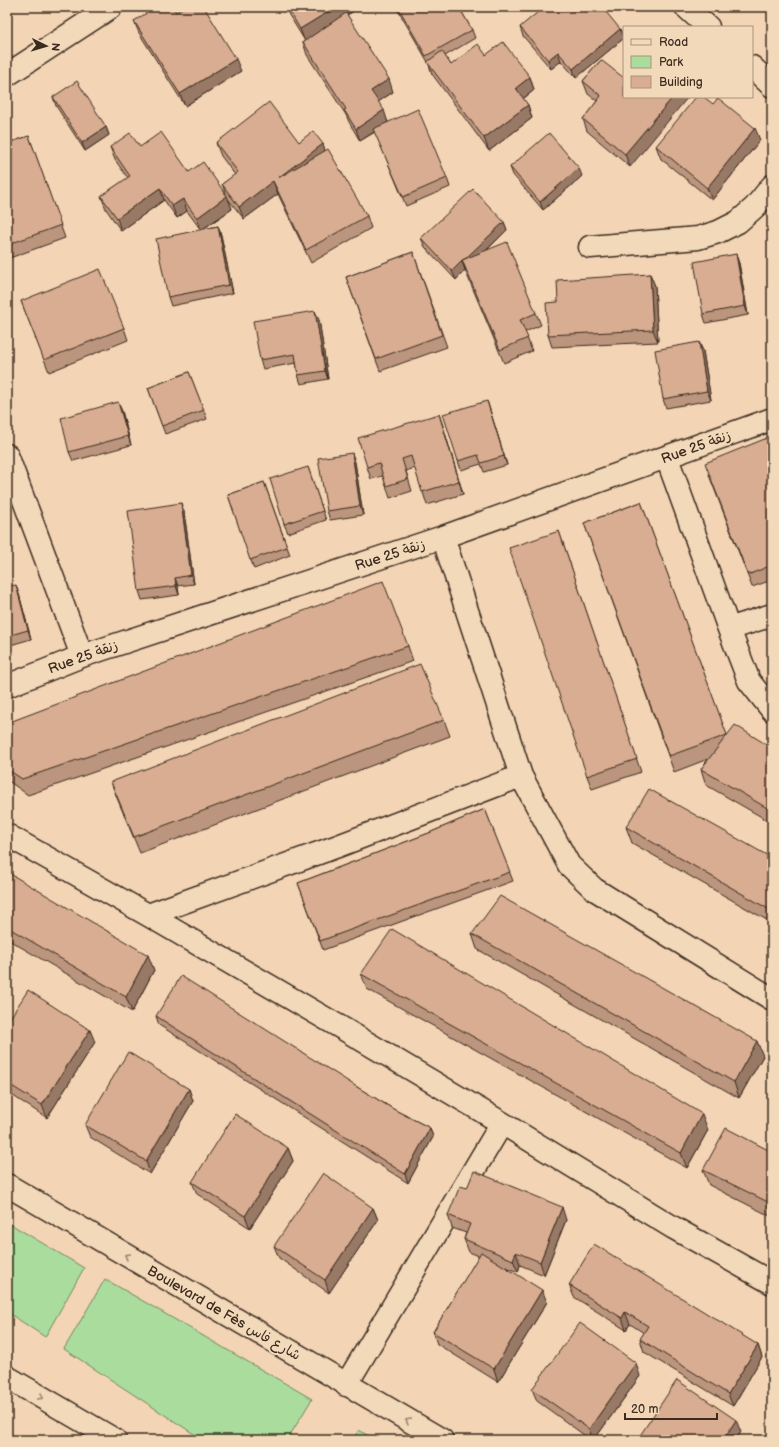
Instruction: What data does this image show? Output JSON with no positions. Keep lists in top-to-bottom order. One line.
{"streets":{"street":["Rue 25 زنقة","Boulevard de Fès شارع فاس"]},"one_way":["Boulevard de Fès شارع فاس"],"legend":["Road","Park","Building"],"scale_bar":"20 m","north":"right"}
